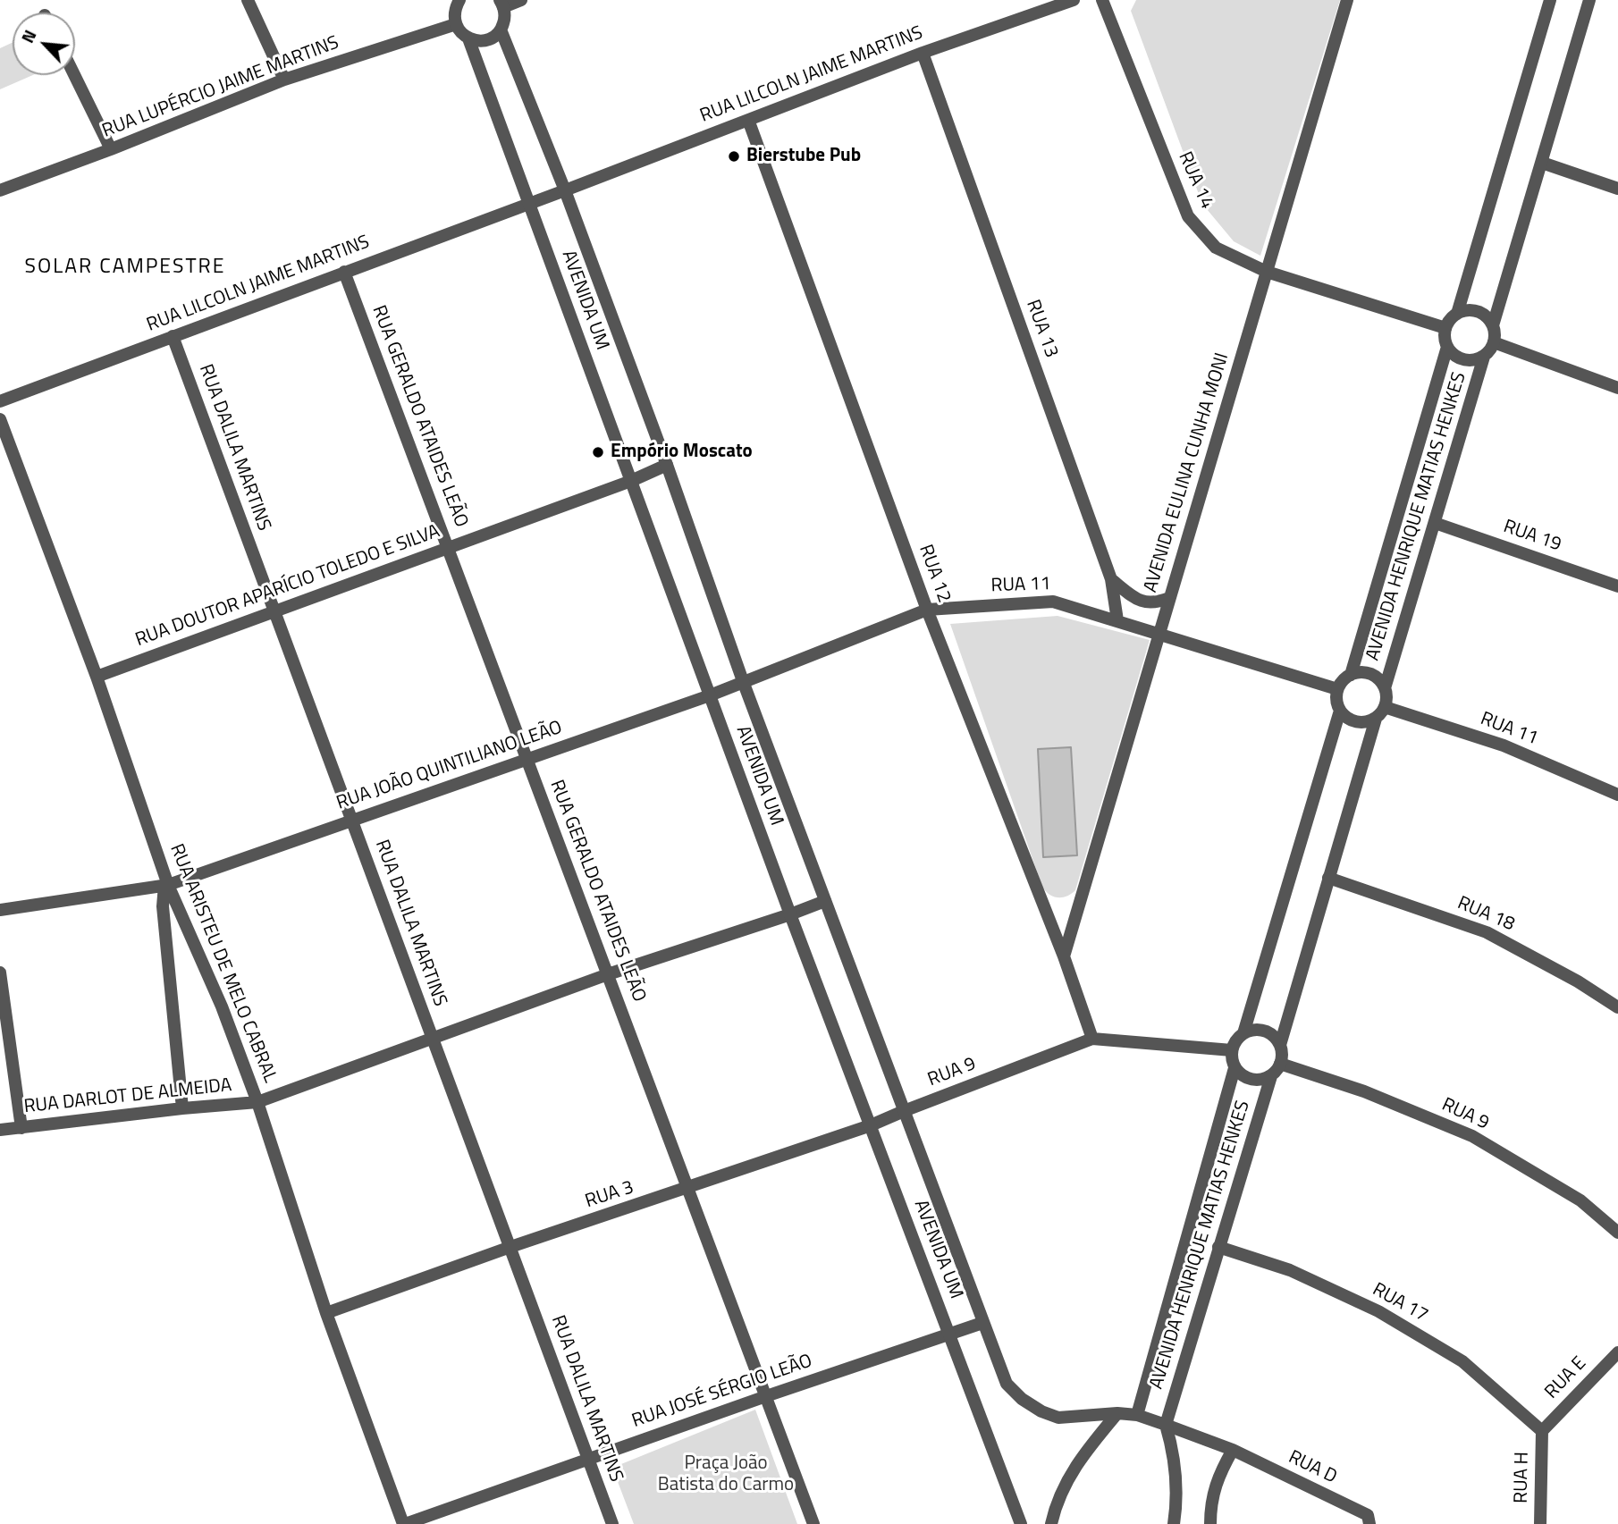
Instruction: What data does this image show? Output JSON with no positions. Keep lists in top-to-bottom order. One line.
{"streets":{"street":["RUA LILCOLN JAIME MARTINS","RUA LUPÉRCIO JAIME MARTINS","RUA 14","AVENIDA UM","RUA 13","RUA GERALDO ATAIDES LEÃO","RUA DALILA MARTINS","AVENIDA EULINA CUNHA MONI","AVENIDA HENRIQUE MATIAS HENKES","RUA 19","RUA 12","RUA 11","RUA DOUTOR APARÍCIO TOLEDO E SILVA","RUA JOÃO QUINTILIANO LEÃO","RUA 18","RUA ARISTEU DE MELO CABRAL","RUA 9","RUA DARLOT DE ALMEIDA","RUA 3","RUA 17","RUA E","RUA JOSÉ SÉRGIO LEÃO","RUA D","RUA H"]},"crossings":[["RUA LILCOLN JAIME MARTINS","AVENIDA UM"],["RUA LILCOLN JAIME MARTINS","RUA 13"],["RUA LILCOLN JAIME MARTINS","RUA GERALDO ATAIDES LEÃO"],["RUA LILCOLN JAIME MARTINS","RUA DALILA MARTINS"],["RUA LILCOLN JAIME MARTINS","RUA 12"],["RUA 14","AVENIDA EULINA CUNHA MONI"],["RUA 14","AVENIDA HENRIQUE MATIAS HENKES"],["AVENIDA UM","AVENIDA HENRIQUE MATIAS HENKES"],["AVENIDA UM","RUA 11"],["AVENIDA UM","RUA DOUTOR APARÍCIO TOLEDO E SILVA"],["AVENIDA UM","RUA JOÃO QUINTILIANO LEÃO"],["AVENIDA UM","RUA 9"],["AVENIDA UM","RUA DARLOT DE ALMEIDA"],["AVENIDA UM","RUA 3"],["AVENIDA UM","RUA JOSÉ SÉRGIO LEÃO"],["AVENIDA UM","RUA D"],["RUA 13","RUA 11"],["RUA GERALDO ATAIDES LEÃO","RUA DOUTOR APARÍCIO TOLEDO E SILVA"],["RUA GERALDO ATAIDES LEÃO","RUA JOÃO QUINTILIANO LEÃO"],["RUA GERALDO ATAIDES LEÃO","RUA DARLOT DE ALMEIDA"],["RUA GERALDO ATAIDES LEÃO","RUA 3"],["RUA GERALDO ATAIDES LEÃO","RUA JOSÉ SÉRGIO LEÃO"],["RUA DALILA MARTINS","RUA DOUTOR APARÍCIO TOLEDO E SILVA"],["RUA DALILA MARTINS","RUA JOÃO QUINTILIANO LEÃO"],["RUA DALILA MARTINS","RUA DARLOT DE ALMEIDA"],["RUA DALILA MARTINS","RUA 3"],["RUA DALILA MARTINS","RUA JOSÉ SÉRGIO LEÃO"],["AVENIDA EULINA CUNHA MONI","RUA 12"],["AVENIDA EULINA CUNHA MONI","RUA 11"],["AVENIDA HENRIQUE MATIAS HENKES","RUA 19"],["AVENIDA HENRIQUE MATIAS HENKES","RUA 11"],["AVENIDA HENRIQUE MATIAS HENKES","RUA 9"],["AVENIDA HENRIQUE MATIAS HENKES","RUA 17"],["AVENIDA HENRIQUE MATIAS HENKES","RUA D"],["RUA 12","RUA 11"],["RUA 12","RUA 9"],["RUA 11","RUA JOÃO QUINTILIANO LEÃO"],["RUA DOUTOR APARÍCIO TOLEDO E SILVA","RUA ARISTEU DE MELO CABRAL"],["RUA JOÃO QUINTILIANO LEÃO","RUA ARISTEU DE MELO CABRAL"],["RUA ARISTEU DE MELO CABRAL","RUA DARLOT DE ALMEIDA"],["RUA ARISTEU DE MELO CABRAL","RUA 3"],["RUA ARISTEU DE MELO CABRAL","RUA JOSÉ SÉRGIO LEÃO"],["RUA 9","RUA 3"],["RUA 17","RUA E"],["RUA 17","RUA H"],["RUA E","RUA H"]],"districts":["SOLAR CAMPESTRE"],"parks":["Praça João Batista do Carmo"],"places":["Bierstube Pub","Empório Moscato"],"north":"top left"}
